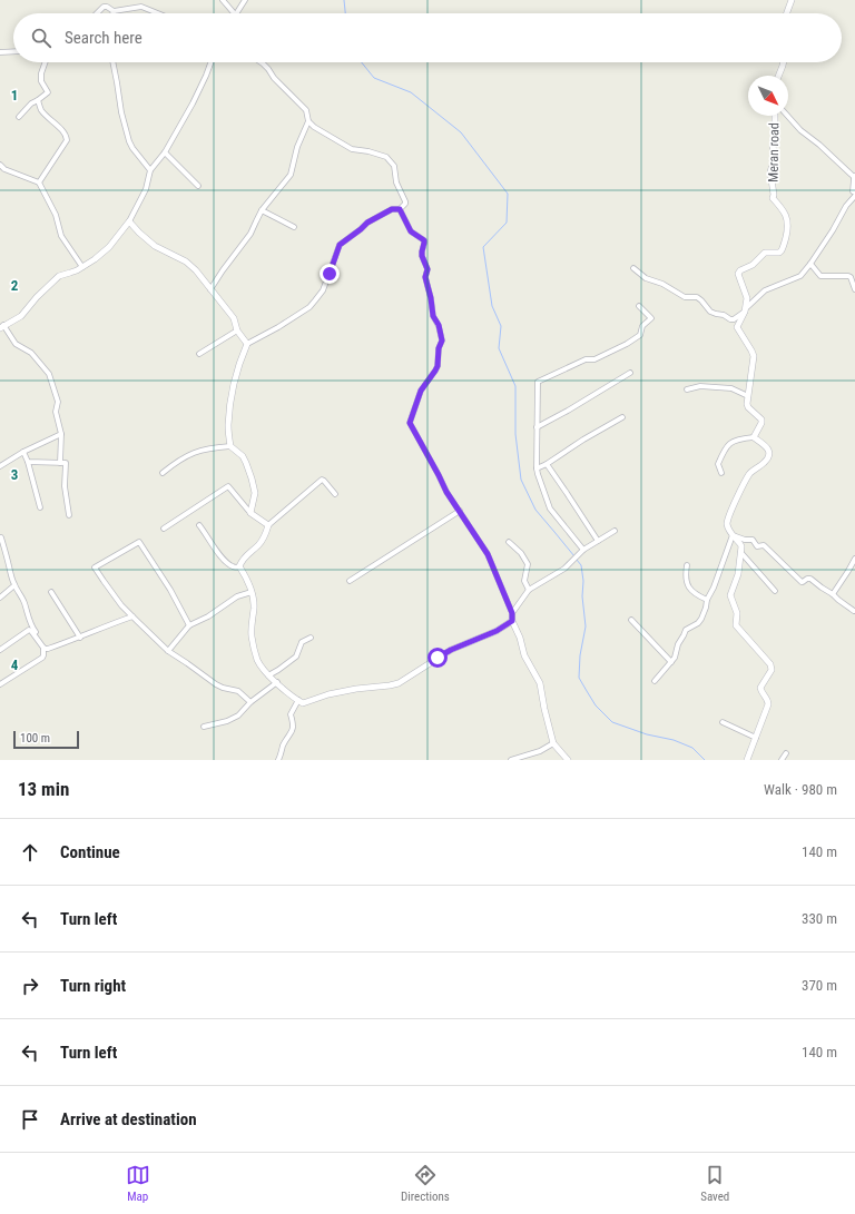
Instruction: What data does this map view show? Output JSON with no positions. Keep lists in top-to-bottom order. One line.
{"streets":{"street":["Meran road"]},"scale_bar":"100 m","north":"bottom right","page":{"search":"Search here","scale":"100 m","heading":["13 min","Walk · 980 m"],"list":[["Continue","140 m"],["Turn left","330 m"],["Turn right","370 m"],["Turn left","140 m"],"Arrive at destination"],"nav":["Map","Directions","Saved"]},"grid":{"rows":["1","2","3","4"]}}
